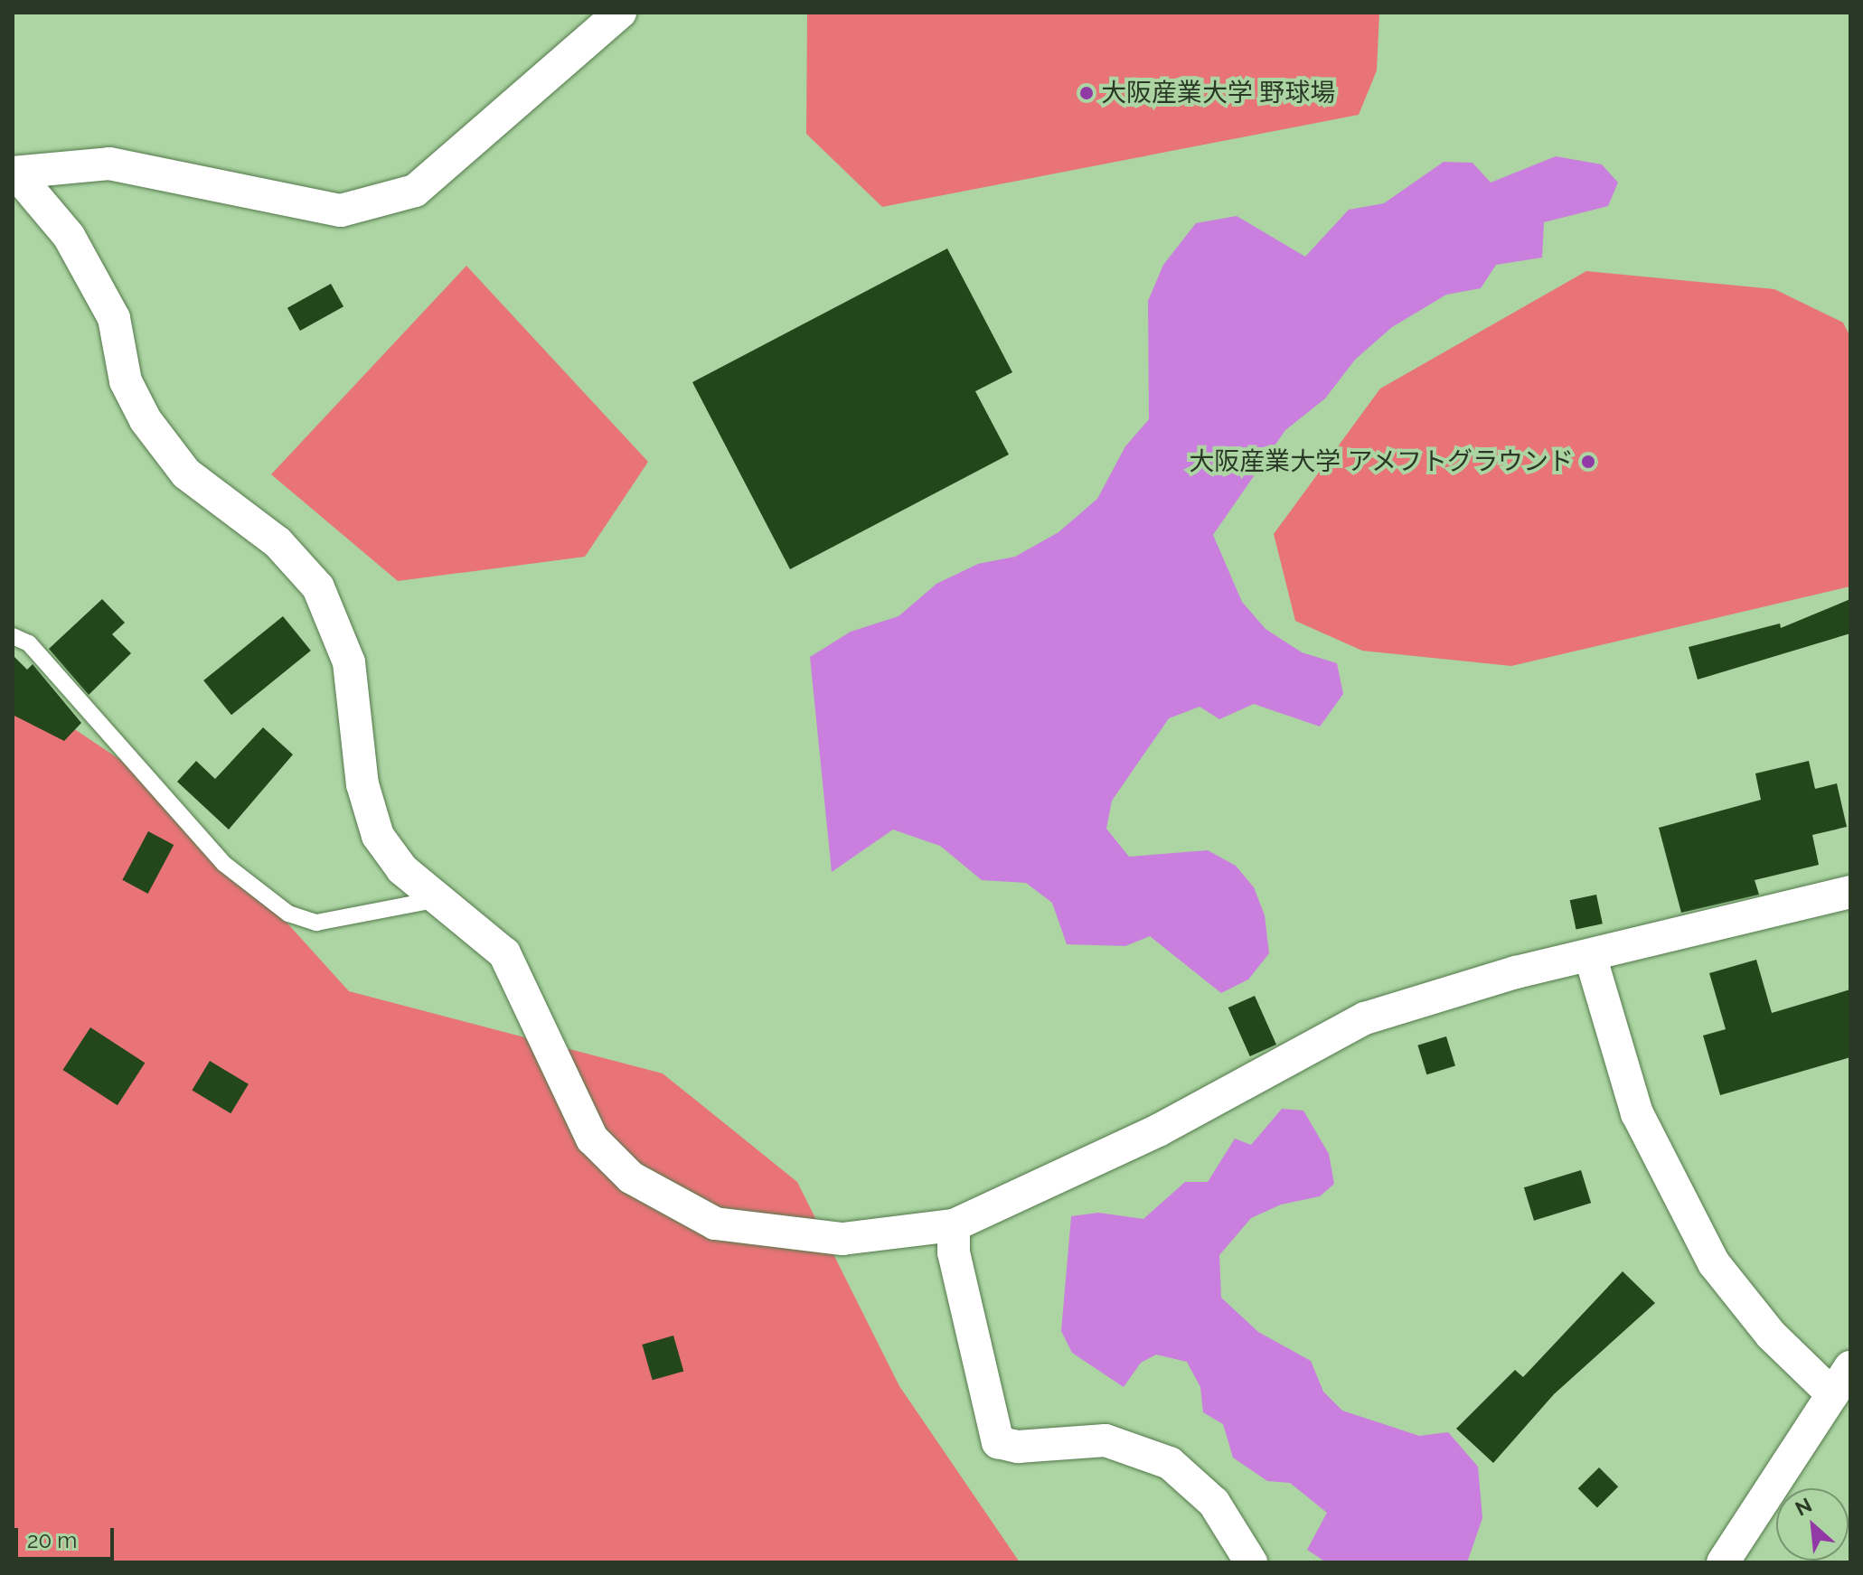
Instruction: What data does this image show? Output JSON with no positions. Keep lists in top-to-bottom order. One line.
{"places":["大阪産業大学 野球場","大阪産業大学 アメフトグラウンド"],"scale_bar":"20 m","north":"top left"}
